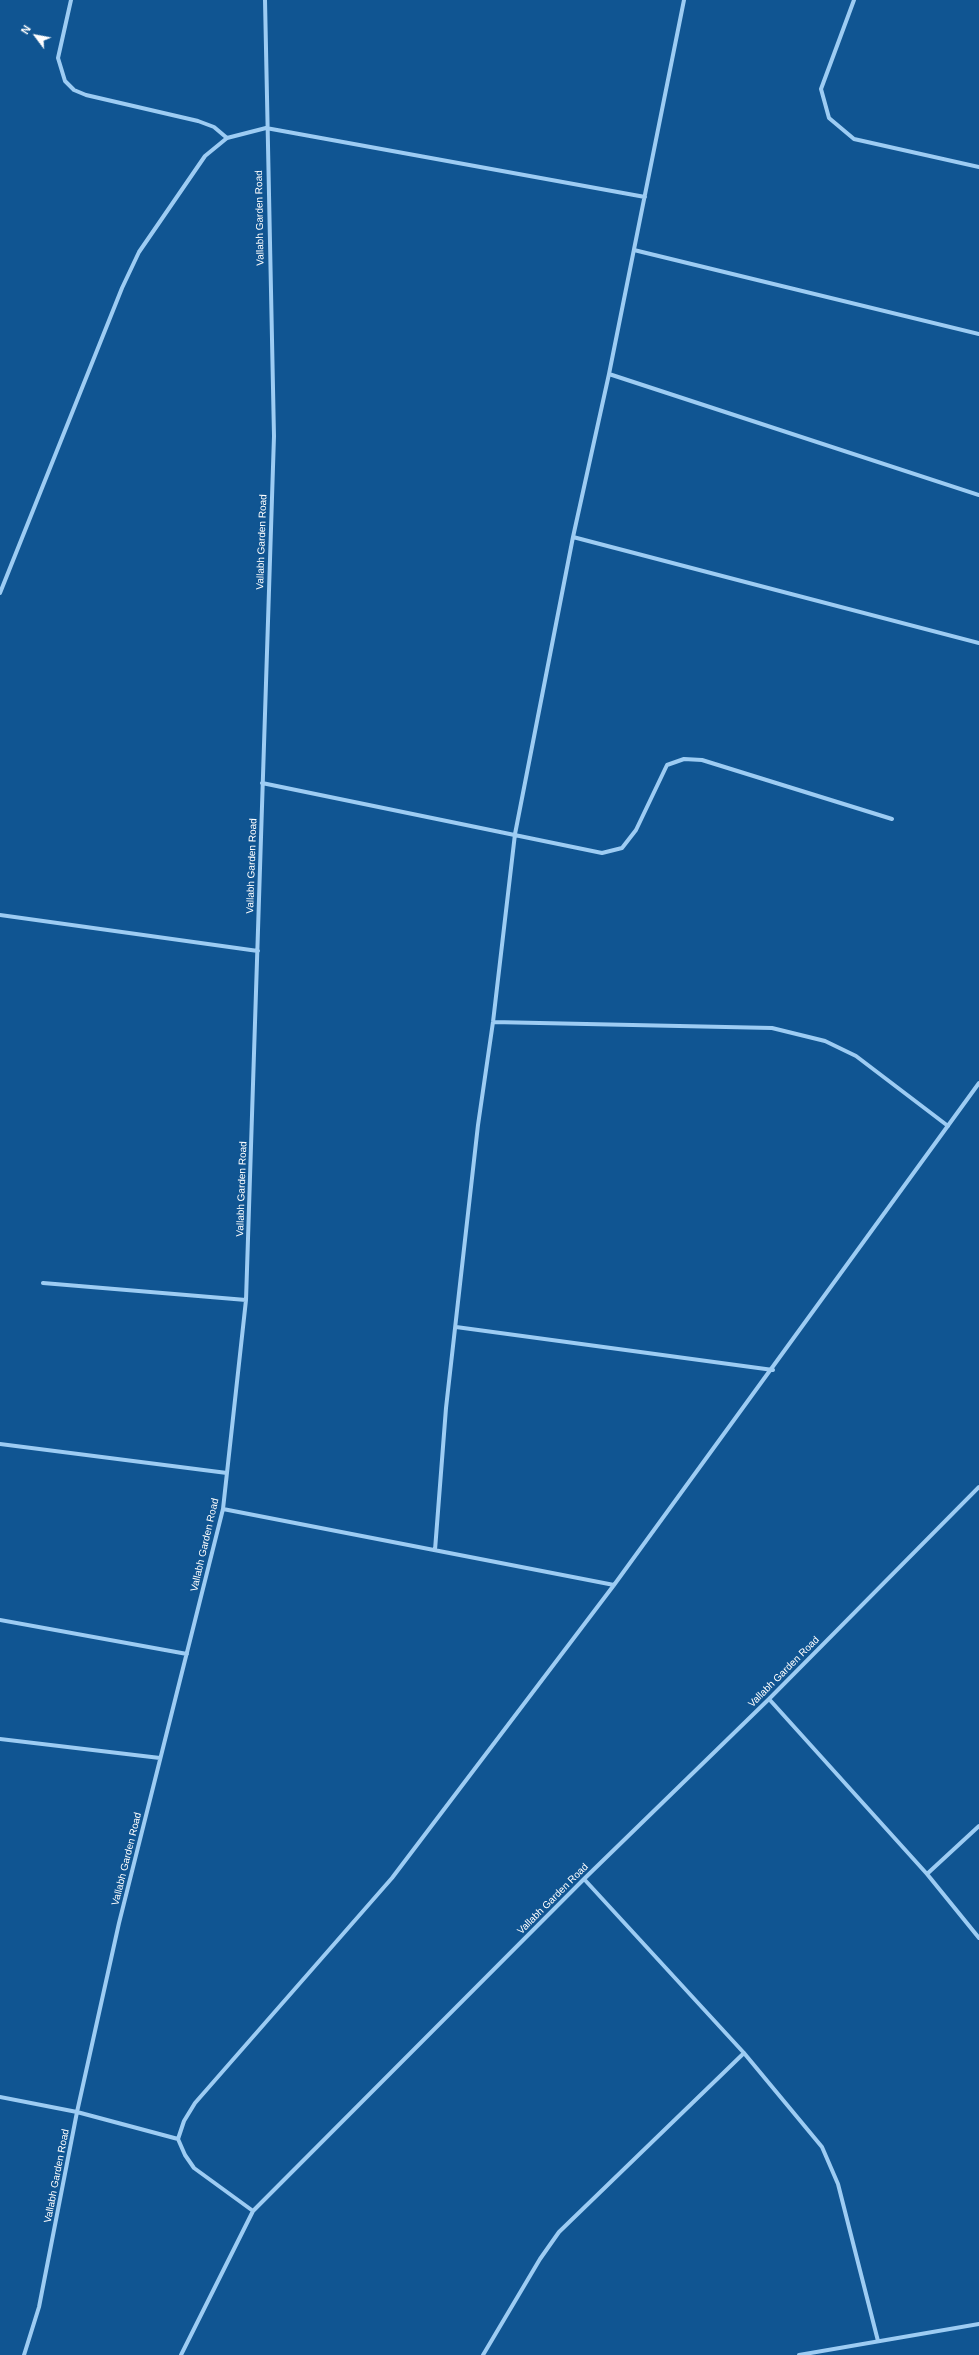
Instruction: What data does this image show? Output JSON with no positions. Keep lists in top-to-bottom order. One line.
{"streets":{"street":["Vallabh Garden Road"]},"north":"top left"}
